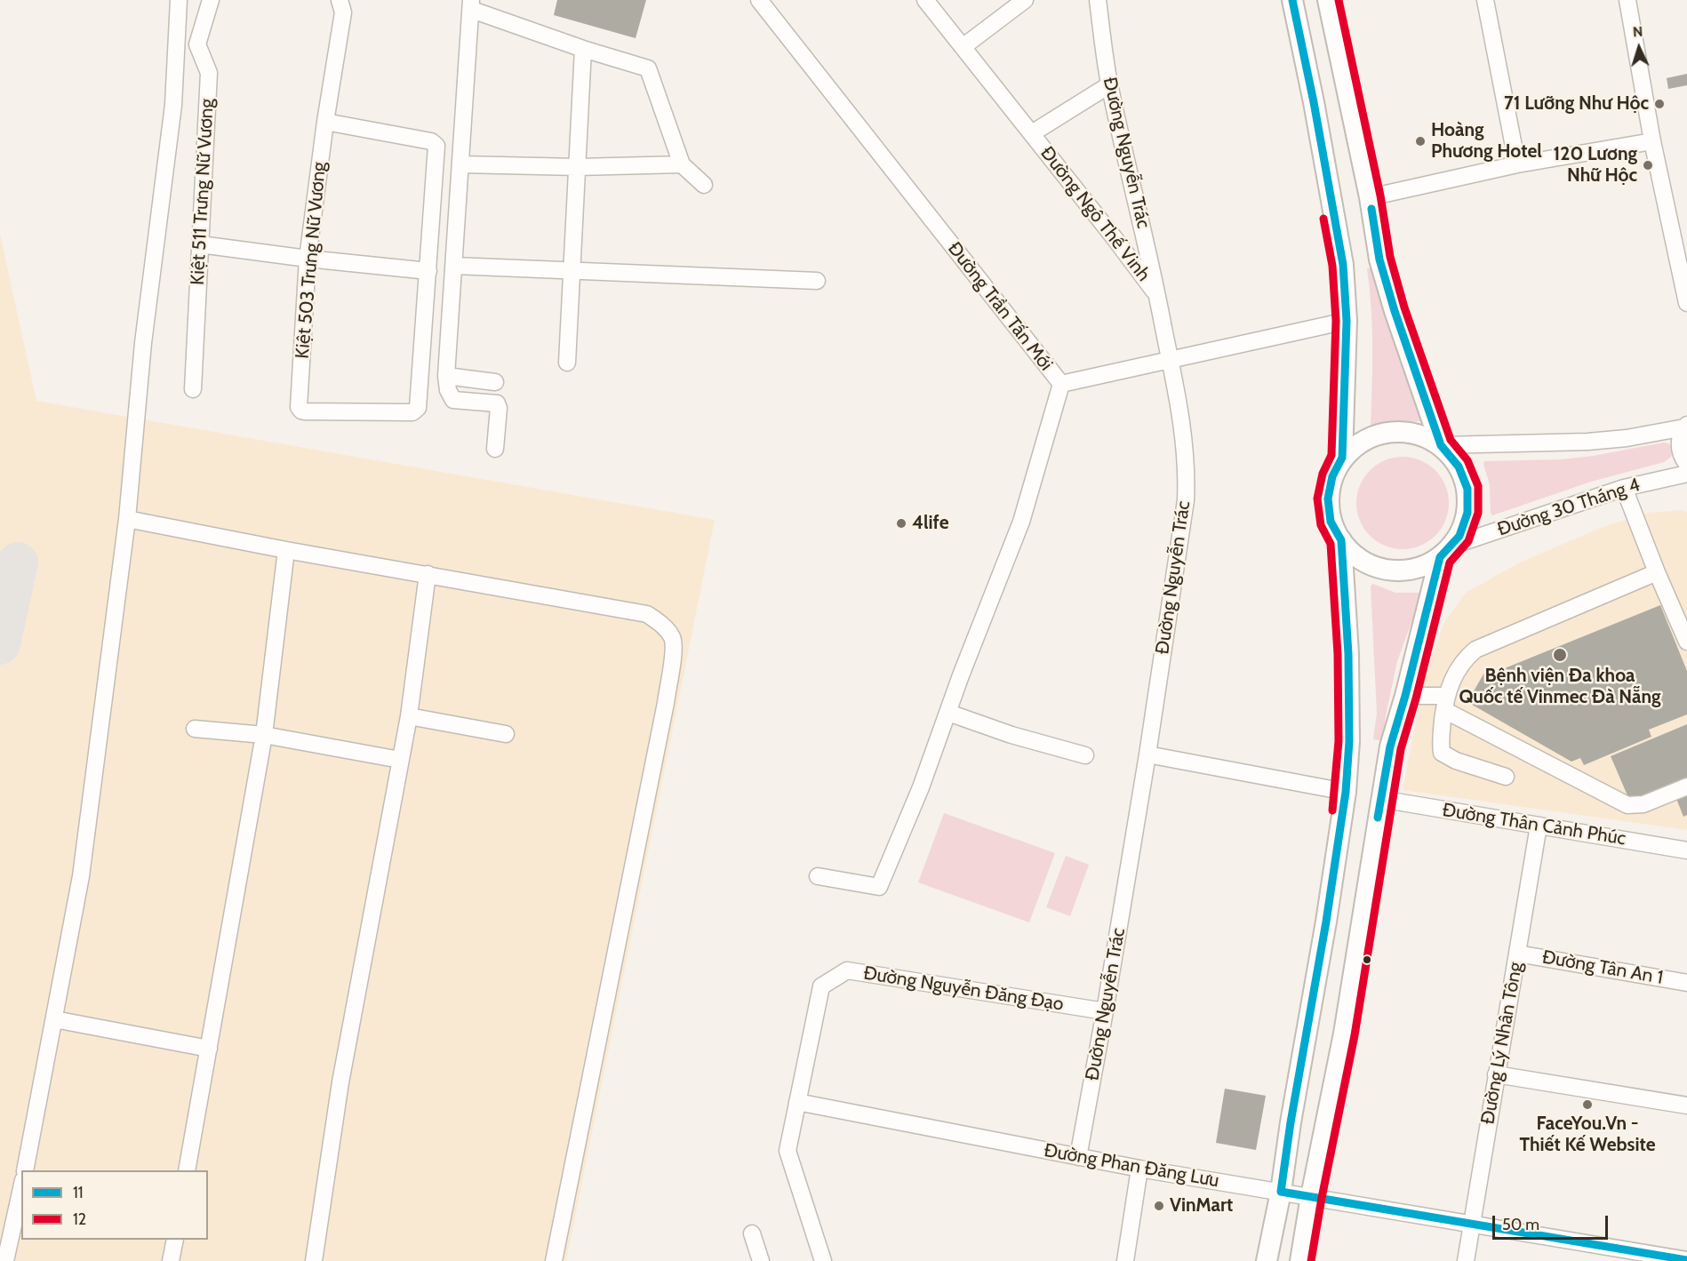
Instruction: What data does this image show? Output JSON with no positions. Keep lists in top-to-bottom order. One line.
{"streets":{"street":["Đường Nguyễn Trác","Kiệt 511 Trưng Nữ Vương","Đường Ngô Thế Vinh","Kiệt 503 Trưng Nữ Vương","Đường Trần Tấn Mới","Đường 30 Tháng 4","Đường Thân Cảnh Phúc","Đường Tân An 1","Đường Nguyễn Đăng Đạo","Đường Lý Nhân Tông","Đường Phan Đăng Lưu"]},"crossings":[["Đường Nguyễn Trác","Đường Ngô Thế Vinh"],["Đường Nguyễn Trác","Đường Trần Tấn Mới"],["Đường Nguyễn Trác","Đường Nguyễn Đăng Đạo"],["Đường Nguyễn Trác","Đường Phan Đăng Lưu"],["Đường Thân Cảnh Phúc","Đường Lý Nhân Tông"],["Đường Tân An 1","Đường Lý Nhân Tông"],["Đường Nguyễn Đăng Đạo","Đường Phan Đăng Lưu"],["Đường Lý Nhân Tông","Đường Phan Đăng Lưu"]],"places":["71 Lưỡng Như Hộc","Hoàng Phương Hotel","120 Lương Nhữ Hộc","4life","Bệnh viện Đa khoa Quốc tế Vinmec Đà Nẵng","FaceYou.Vn - Thiết Kế Website","VinMart"],"lines":["transit line 11","transit line 12"],"legend":["11","12"],"scale_bar":"50 m","north":"top"}
